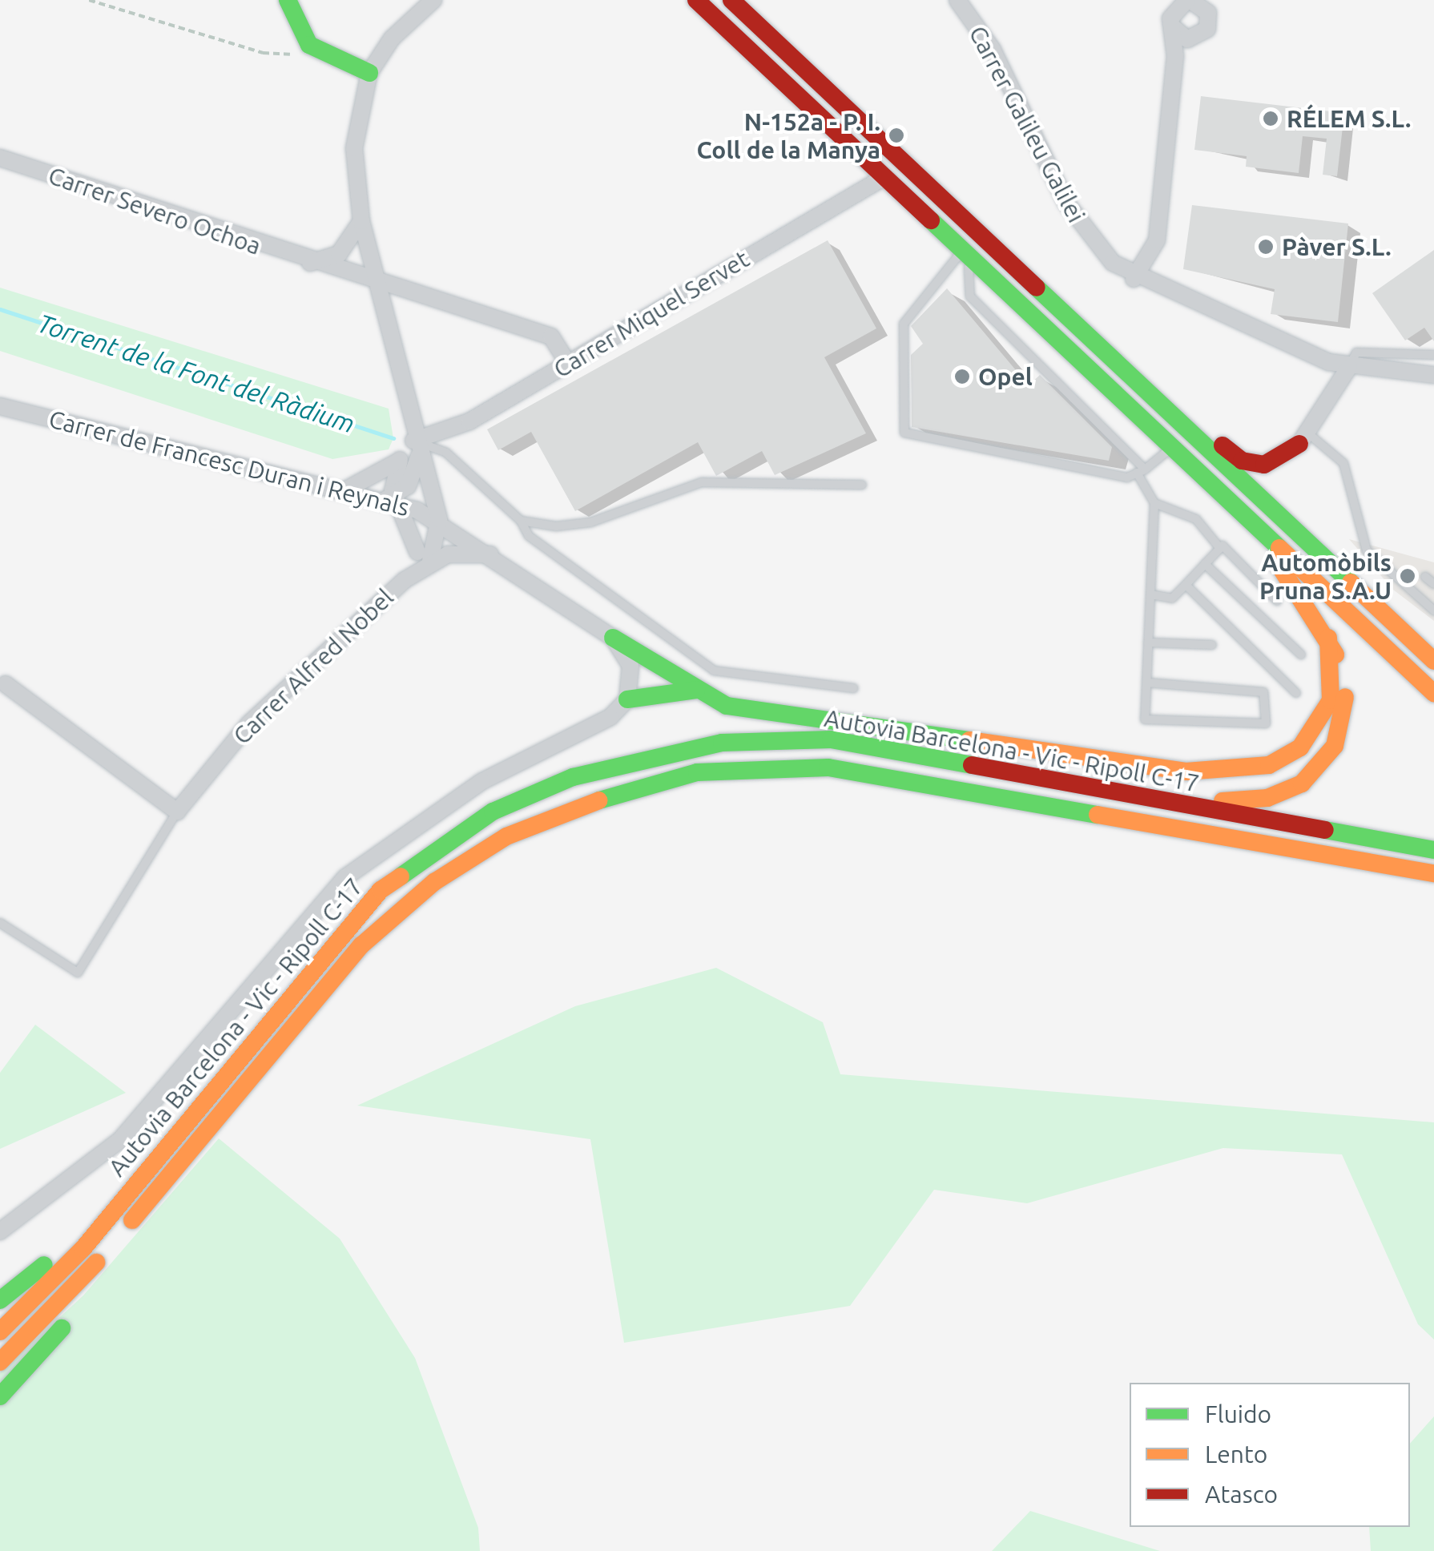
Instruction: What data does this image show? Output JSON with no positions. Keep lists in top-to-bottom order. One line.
{"streets":{"highway":["Autovia Barcelona - Vic - Ripoll C-17"],"street":["Carrer Galileu Galilei","Carrer Severo Ochoa","Carrer Miquel Servet","Carrer de Francesc Duran i Reynals","Carrer Alfred Nobel"]},"crossings":[["Carrer Severo Ochoa","Carrer Miquel Servet"],["Carrer de Francesc Duran i Reynals","Carrer Alfred Nobel"]],"water":["Torrent de la Font del Ràdium"],"places":["RÉLEM S.L.","N-152a - P. I. Coll de la Manya","Pàver S.L.","Opel","Automòbils Pruna S.A.U"],"legend":["Fluido","Lento","Atasco"]}
